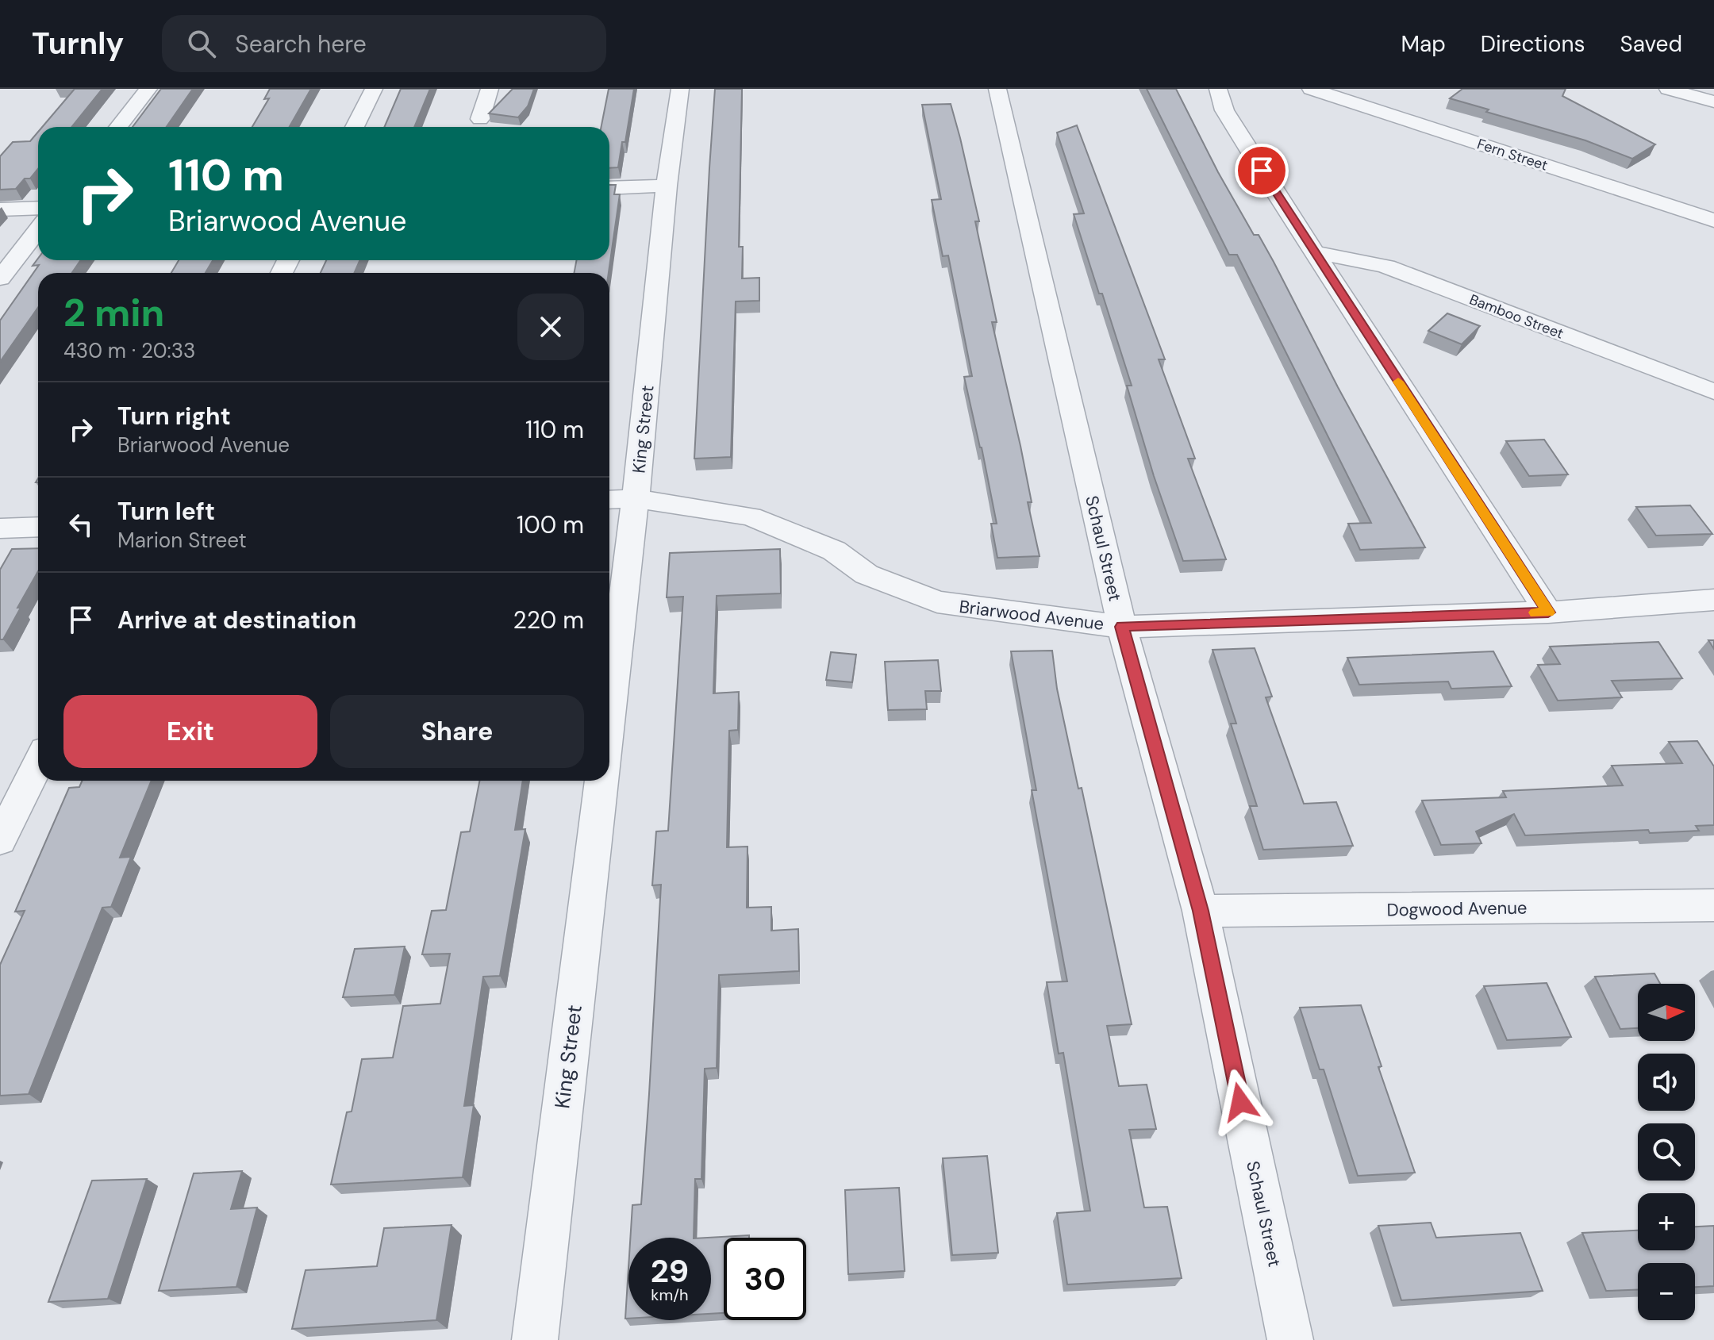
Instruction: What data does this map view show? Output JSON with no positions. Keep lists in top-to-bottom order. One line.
{"streets":{"street":["Fern Street","Bamboo Street","King Street","Schaul Street","Briarwood Avenue","Dogwood Avenue"]},"crossings":[["King Street","Briarwood Avenue"],["Schaul Street","Briarwood Avenue"],["Schaul Street","Dogwood Avenue"]],"north":"right","page":{"header":"Turnly","search":"Search here","nav":["Map","Directions","Saved"],"turn":["110 m","Briarwood Avenue"],"heading":["2 min","430 m · 20:33"],"list":[{"name":"Turn right","note":"Briarwood Avenue","value":"110 m"},{"name":"Turn left","note":"Marion Street","value":"100 m"},{"name":"Arrive at destination","value":"220 m"}],"buttons":["Exit","Share"],"map_buttons":["+","−"],"speed":"29 km/h","limit":"30"}}
